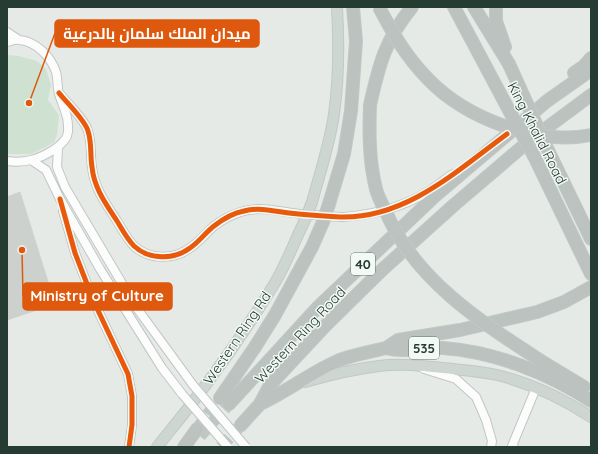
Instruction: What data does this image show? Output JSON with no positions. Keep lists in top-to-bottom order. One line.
{"streets":{"highway":["King Khalid Road","40","Western Ring Road","535"],"main road":["Western Ring Rd"]},"crossings":[["40","Western Ring Road"],["Western Ring Road","535"]],"places":["ميدان الملك سلمان بالدرعية","Ministry of Culture"]}
